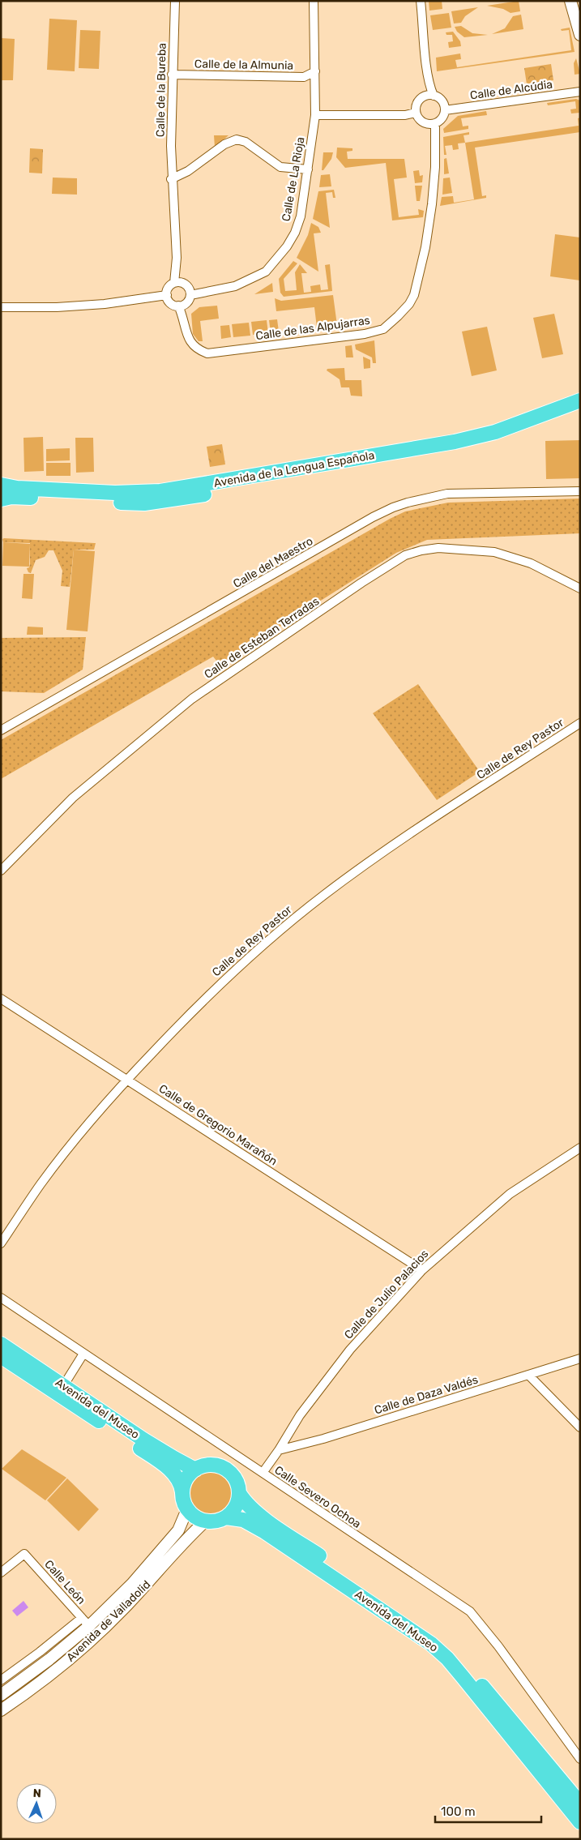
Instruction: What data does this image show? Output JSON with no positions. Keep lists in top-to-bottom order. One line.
{"streets":{"highway":["Avenida de la Lengua Española","Avenida del Museo"],"street":["Calle de la Almunia","Calle de la Bureba","Calle de Alcúdia","Calle de La Rioja","Calle de las Alpujarras","Calle del Maestro","Calle de Esteban Terradas","Calle de Rey Pastor","Calle de Gregorio Marañón","Calle de Julio Palacios","Calle de Daza Valdés","Calle Severo Ochoa","Calle León","Avenida de Valladolid"]},"crossings":[["Calle de la Almunia","Calle de la Bureba"],["Calle de la Almunia","Calle de La Rioja"],["Calle de la Bureba","Calle de La Rioja"],["Calle de la Bureba","Calle de las Alpujarras"],["Calle de Alcúdia","Calle de las Alpujarras"],["Calle de La Rioja","Calle de las Alpujarras"],["Calle de Rey Pastor","Calle de Gregorio Marañón"],["Calle de Gregorio Marañón","Calle de Julio Palacios"],["Calle de Julio Palacios","Calle de Daza Valdés"],["Calle de Julio Palacios","Calle Severo Ochoa"],["Avenida del Museo","Avenida de Valladolid"],["Calle León","Avenida de Valladolid"]],"scale_bar":"100 m","north":"top"}
